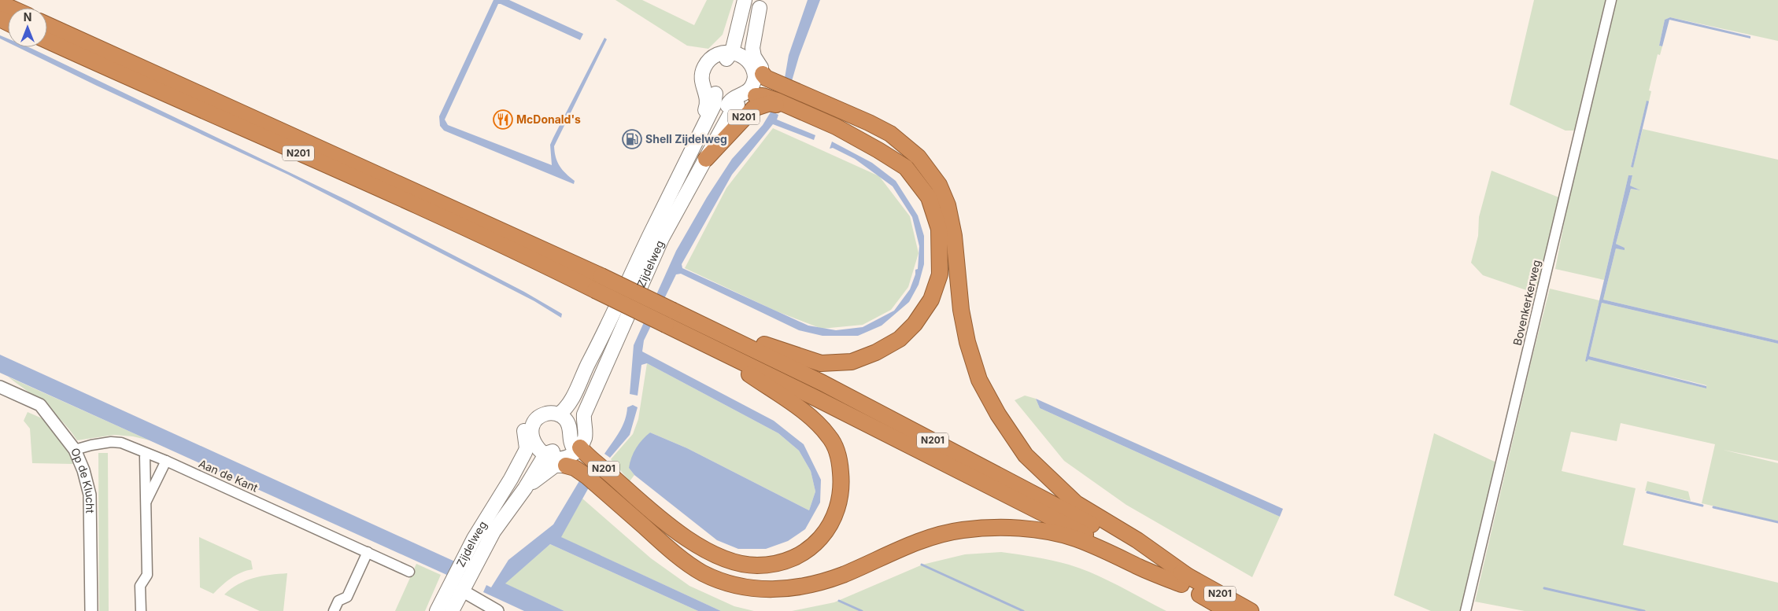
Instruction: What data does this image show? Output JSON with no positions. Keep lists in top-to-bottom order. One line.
{"streets":{"highway":["N201"],"main road":["Zijdelweg"],"street":["Bovenkerkerweg","Aan de Kant","Op de Klucht"]},"crossings":[["N201","Zijdelweg"],["Aan de Kant","Op de Klucht"]],"places":{"restaurant":["McDonald's"],"fuel station":["Shell Zijdelweg"]},"north":"top"}
